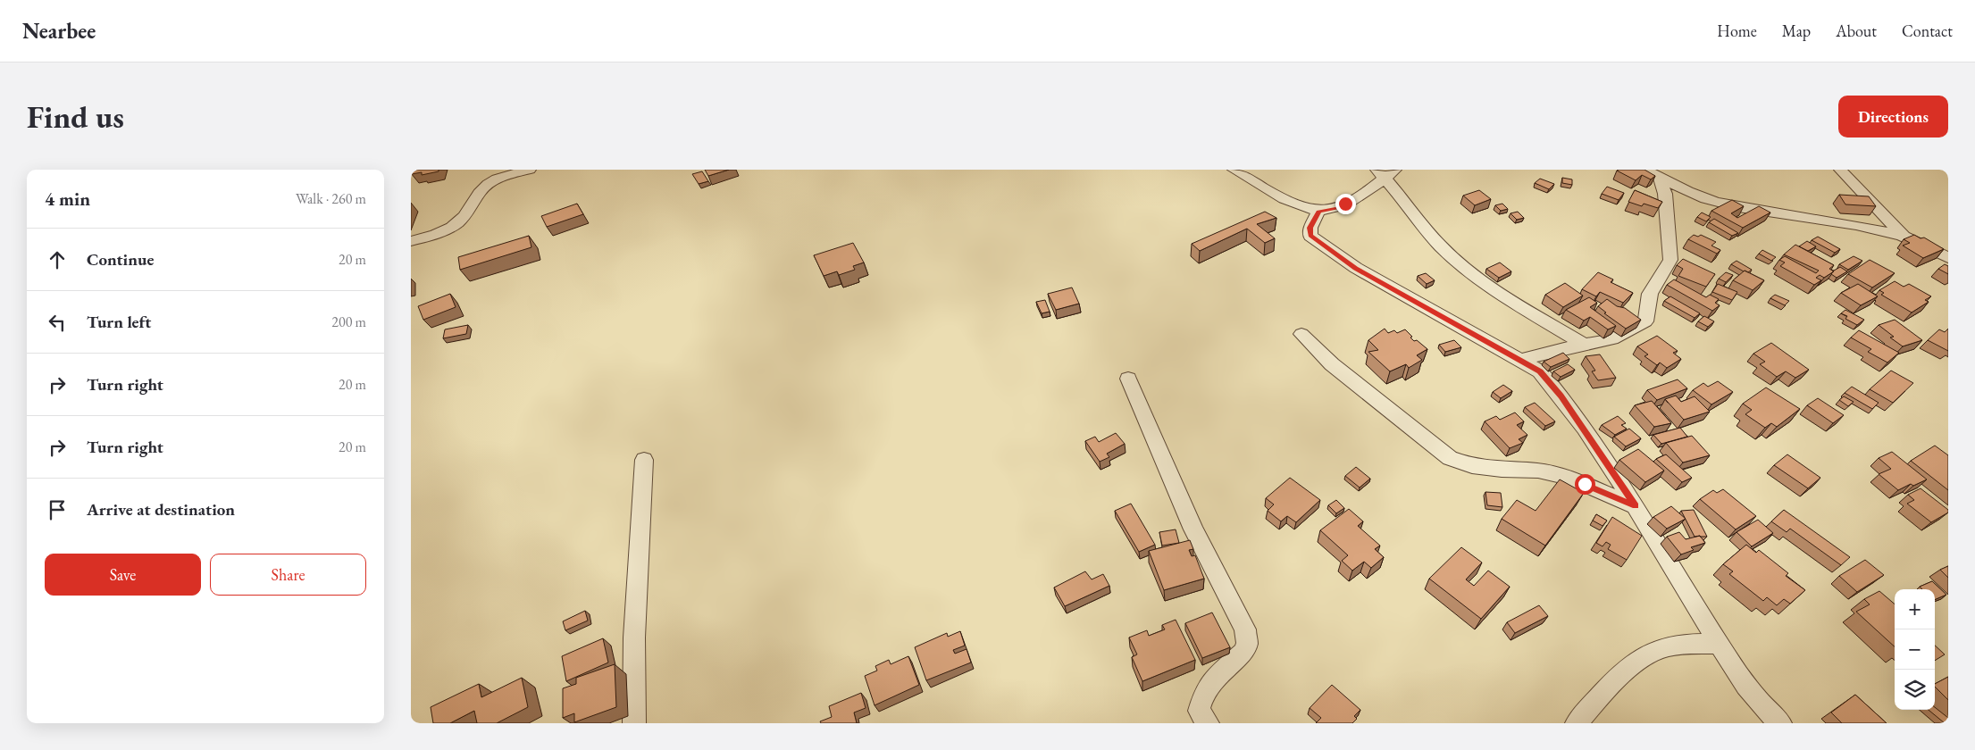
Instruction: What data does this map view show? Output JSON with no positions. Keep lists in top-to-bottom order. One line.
{"page":{"header":"Nearbee","nav":["Home","Map","About","Contact"],"buttons":["Directions",["Save","Share"]],"title":"Find us","heading":["4 min","Walk · 260 m"],"list":[["Continue","20 m"],["Turn left","200 m"],["Turn right","20 m"],["Turn right","20 m"],"Arrive at destination"],"map_buttons":["+","−"]}}
